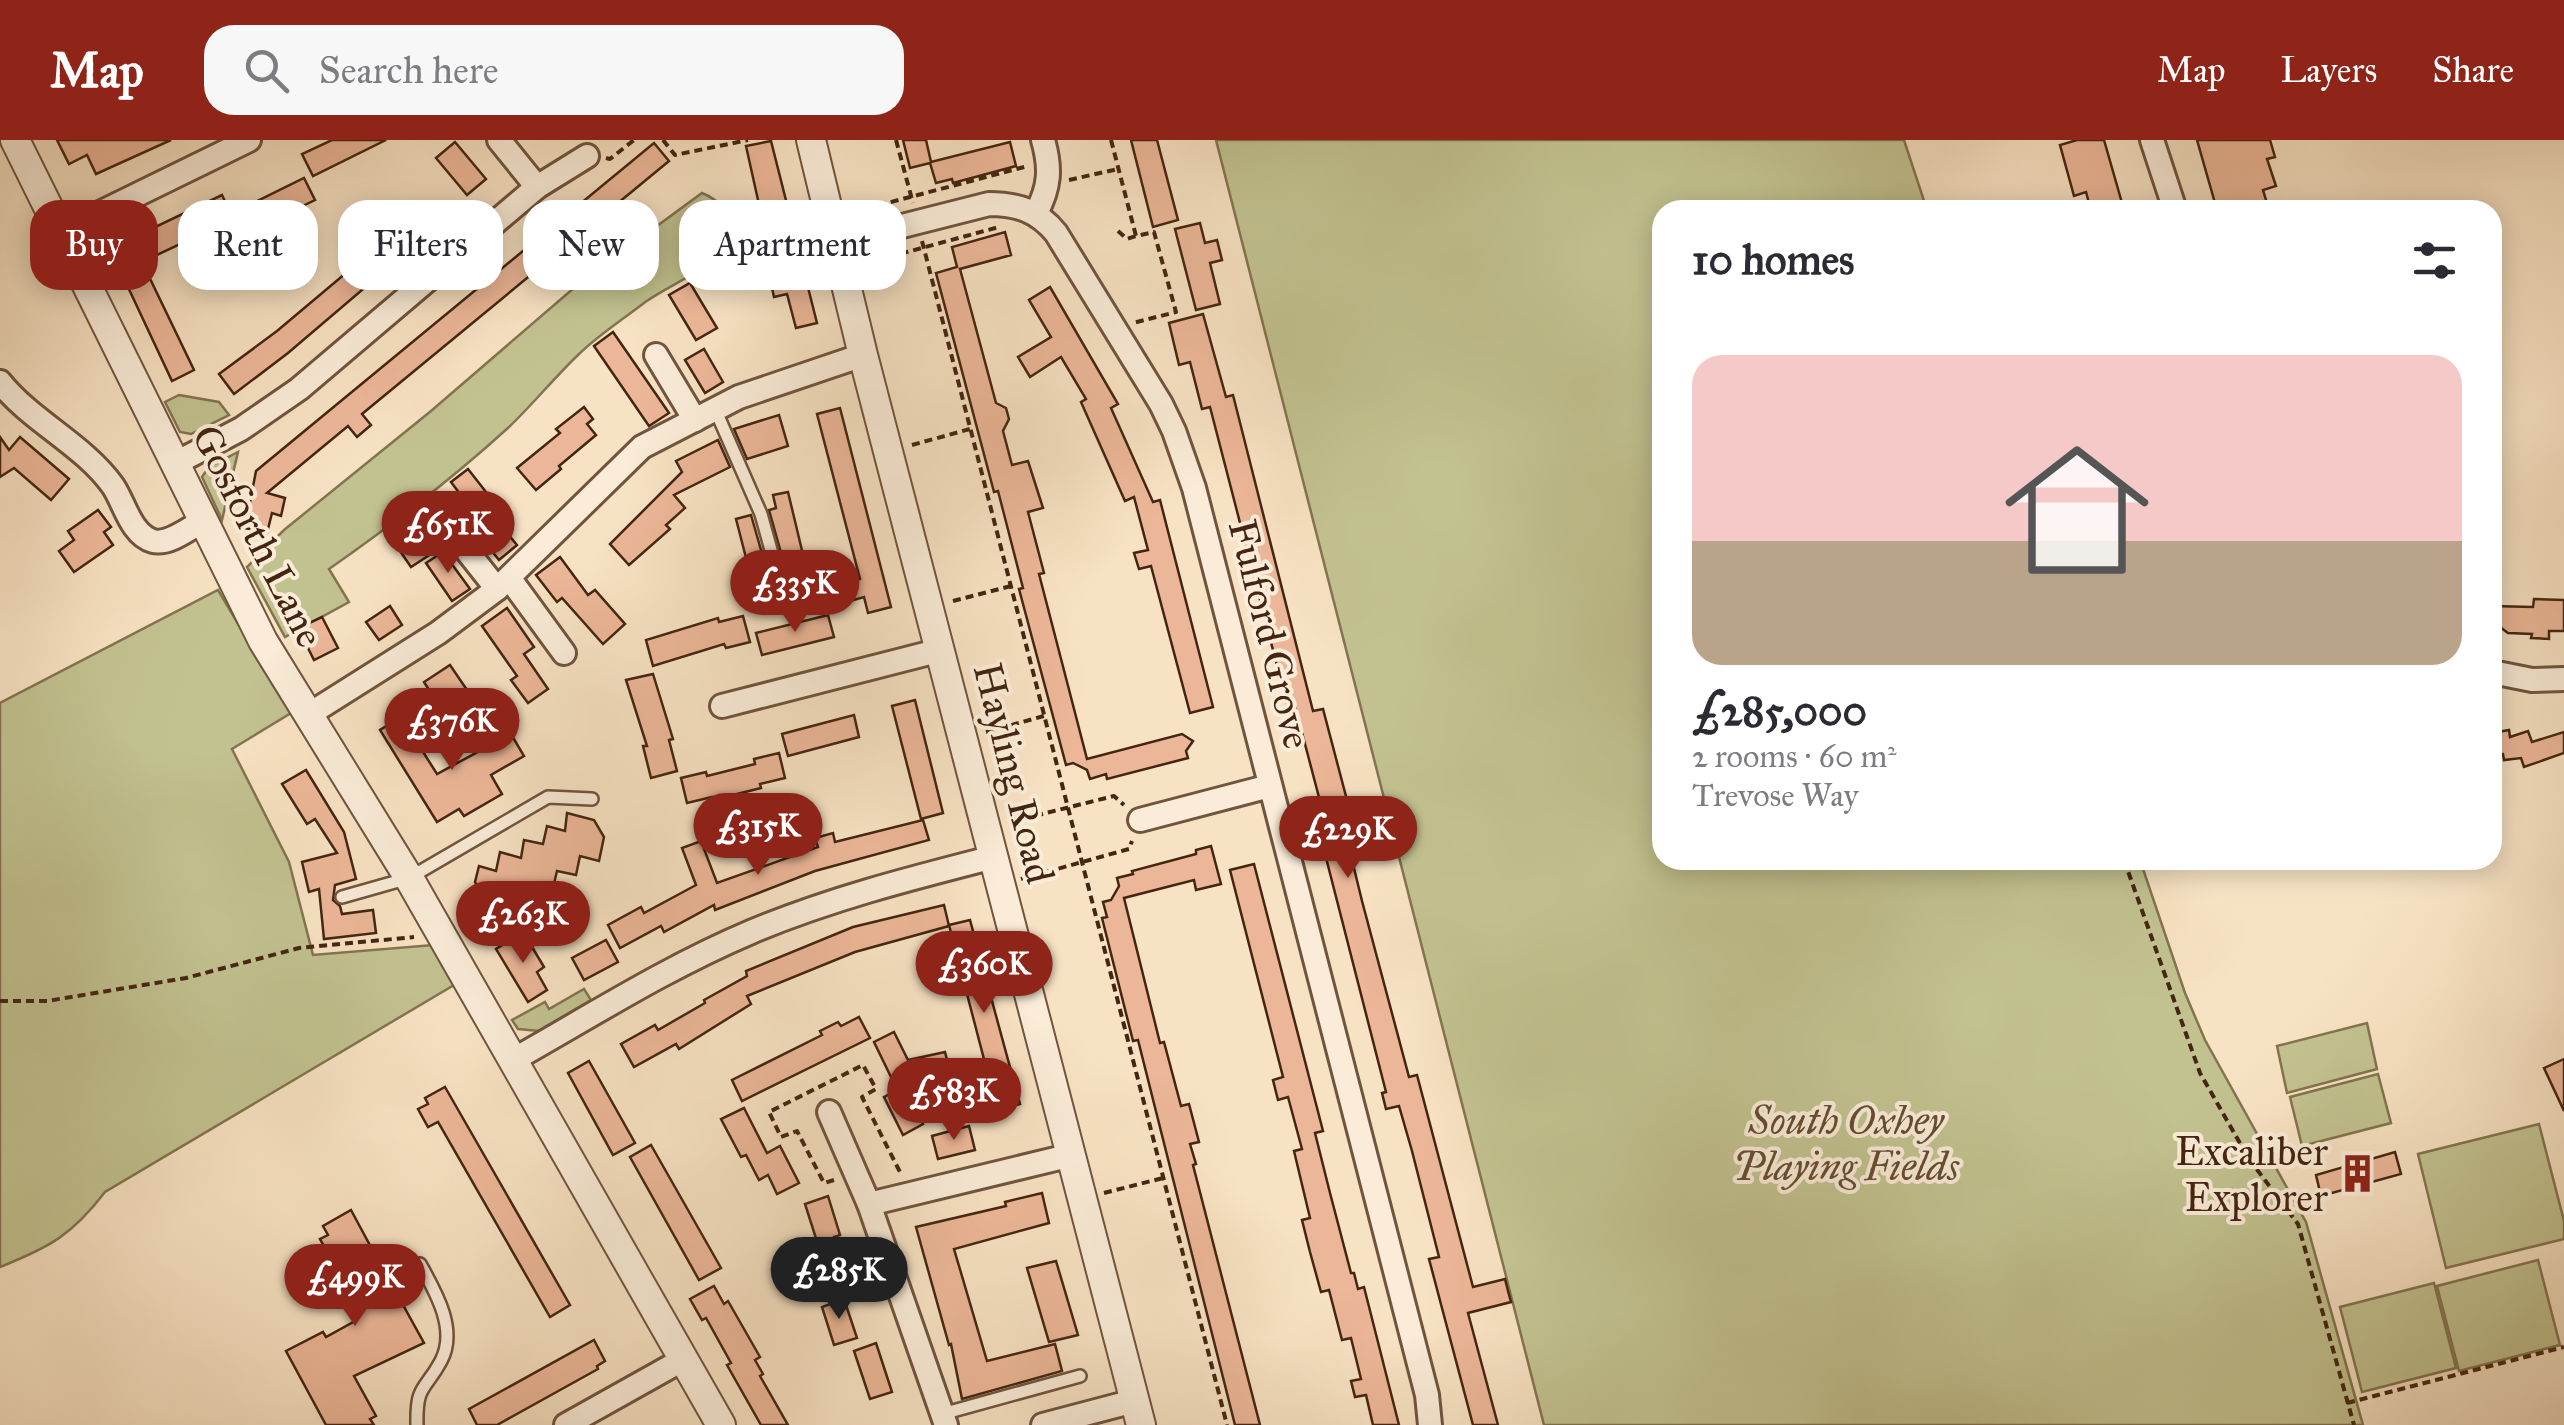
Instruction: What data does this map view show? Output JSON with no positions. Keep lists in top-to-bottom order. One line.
{"streets":{"street":["Gosforth Lane","Fulford Grove","Hayling Road"]},"parks":["South Oxhey Playing Fields"],"places":{"building":["Excaliber Explorer"]},"page":{"header":"Map","search":"Search here","nav":["Map","Layers","Share"],"chip":["Buy","Rent","Filters","New","Apartment"],"heading":"10 homes","list":[{"name":"£285,000","note":"2 rooms · 60 m² · Trevose Way"}],"price":["£651K","£335K","£376K","£315K","£229K","£263K","£360K","£583K","£285K","£499K"]}}
